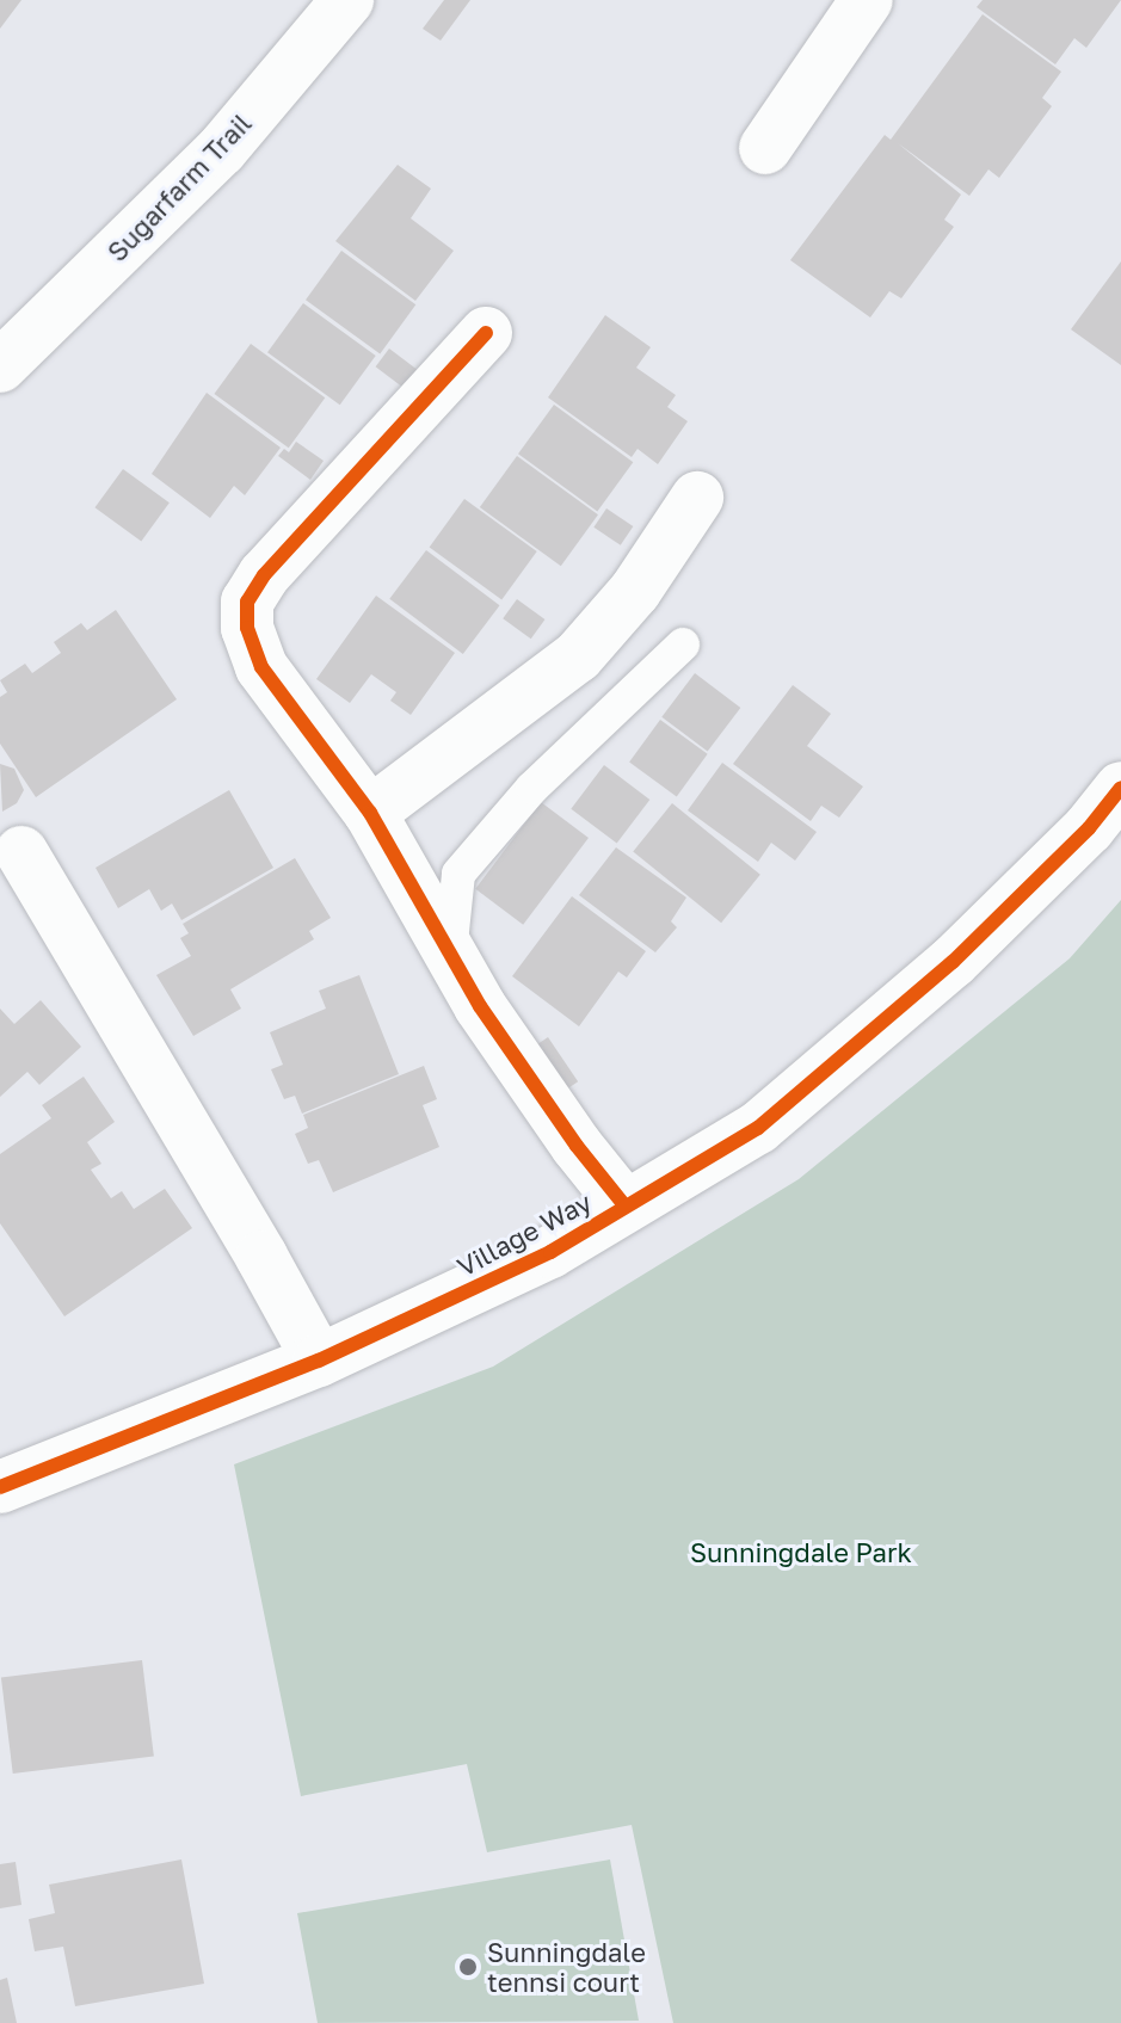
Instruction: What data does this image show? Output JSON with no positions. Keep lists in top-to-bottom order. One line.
{"streets":{"street":["Sugarfarm Trail","Village Way"]},"parks":["Sunningdale Park"],"places":["Sunningdale tennsi court"]}
